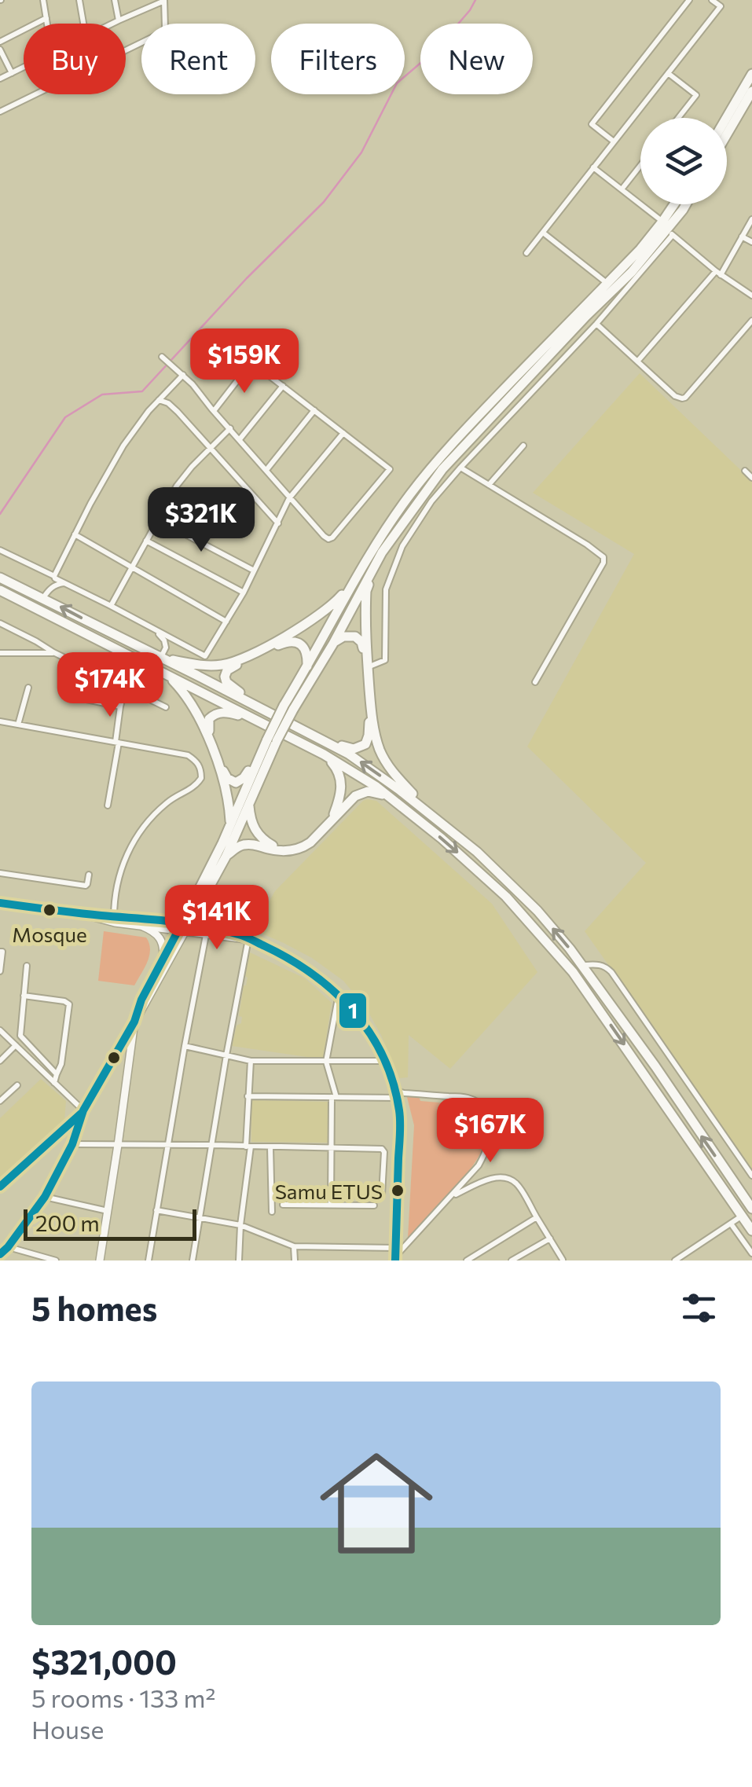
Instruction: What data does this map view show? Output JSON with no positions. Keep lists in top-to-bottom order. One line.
{"places":["Mosque","Samu ETUS"],"lines":["transit line 1"],"scale_bar":"200 m","page":{"chip":["Buy","Rent","Filters","New"],"price":["$159K","$321K","$174K","$141K","$167K"],"scale":"200 m","heading":"5 homes","list":[{"name":"$321,000","note":"5 rooms · 133 m² · House"}]}}
